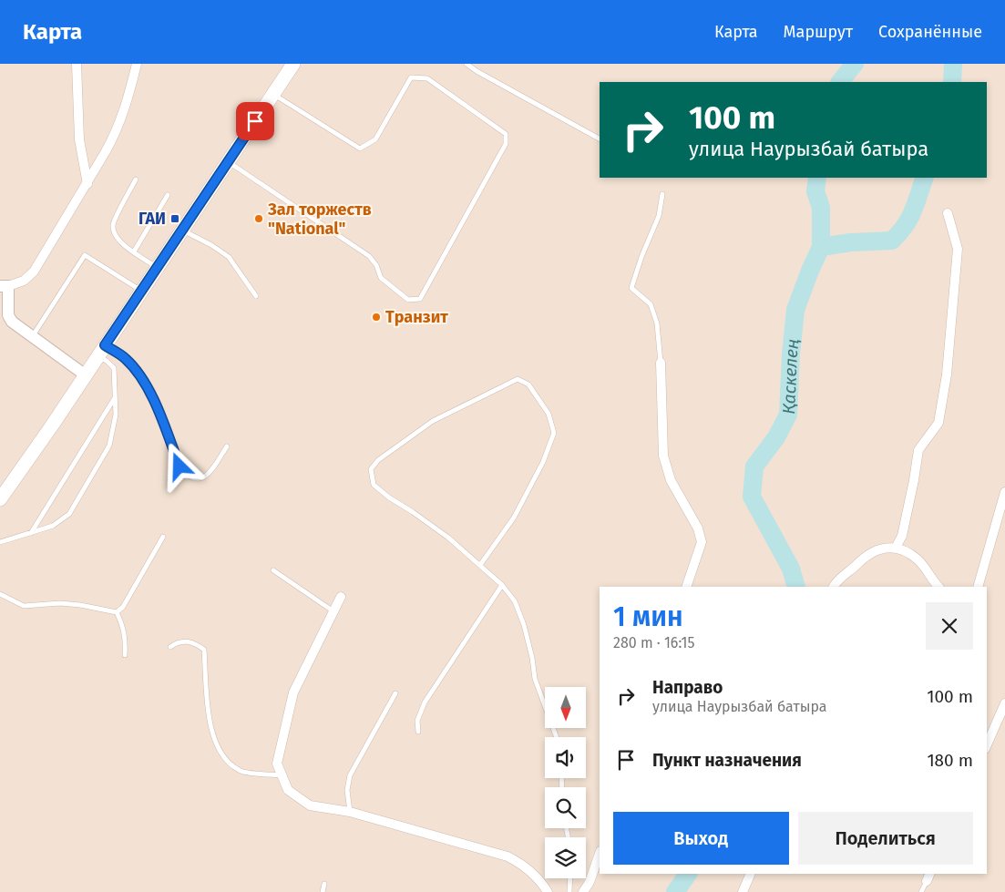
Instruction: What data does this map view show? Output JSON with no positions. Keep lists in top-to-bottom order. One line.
{"water":["Қаскелең"],"places":{"transit":["ГАИ"],"other":["Зал торжеств \"National\"","Транзит"]},"north":"bottom","page":{"header":"Карта","nav":["Карта","Маршрут","Сохранённые"],"turn":["100 m","улица Наурызбай батыра"],"heading":["1 мин","280 m · 16:15"],"list":[{"name":"Направо","note":"улица Наурызбай батыра","value":"100 m"},{"name":"Пункт назначения","value":"180 m"}],"buttons":["Выход","Поделиться"]}}
